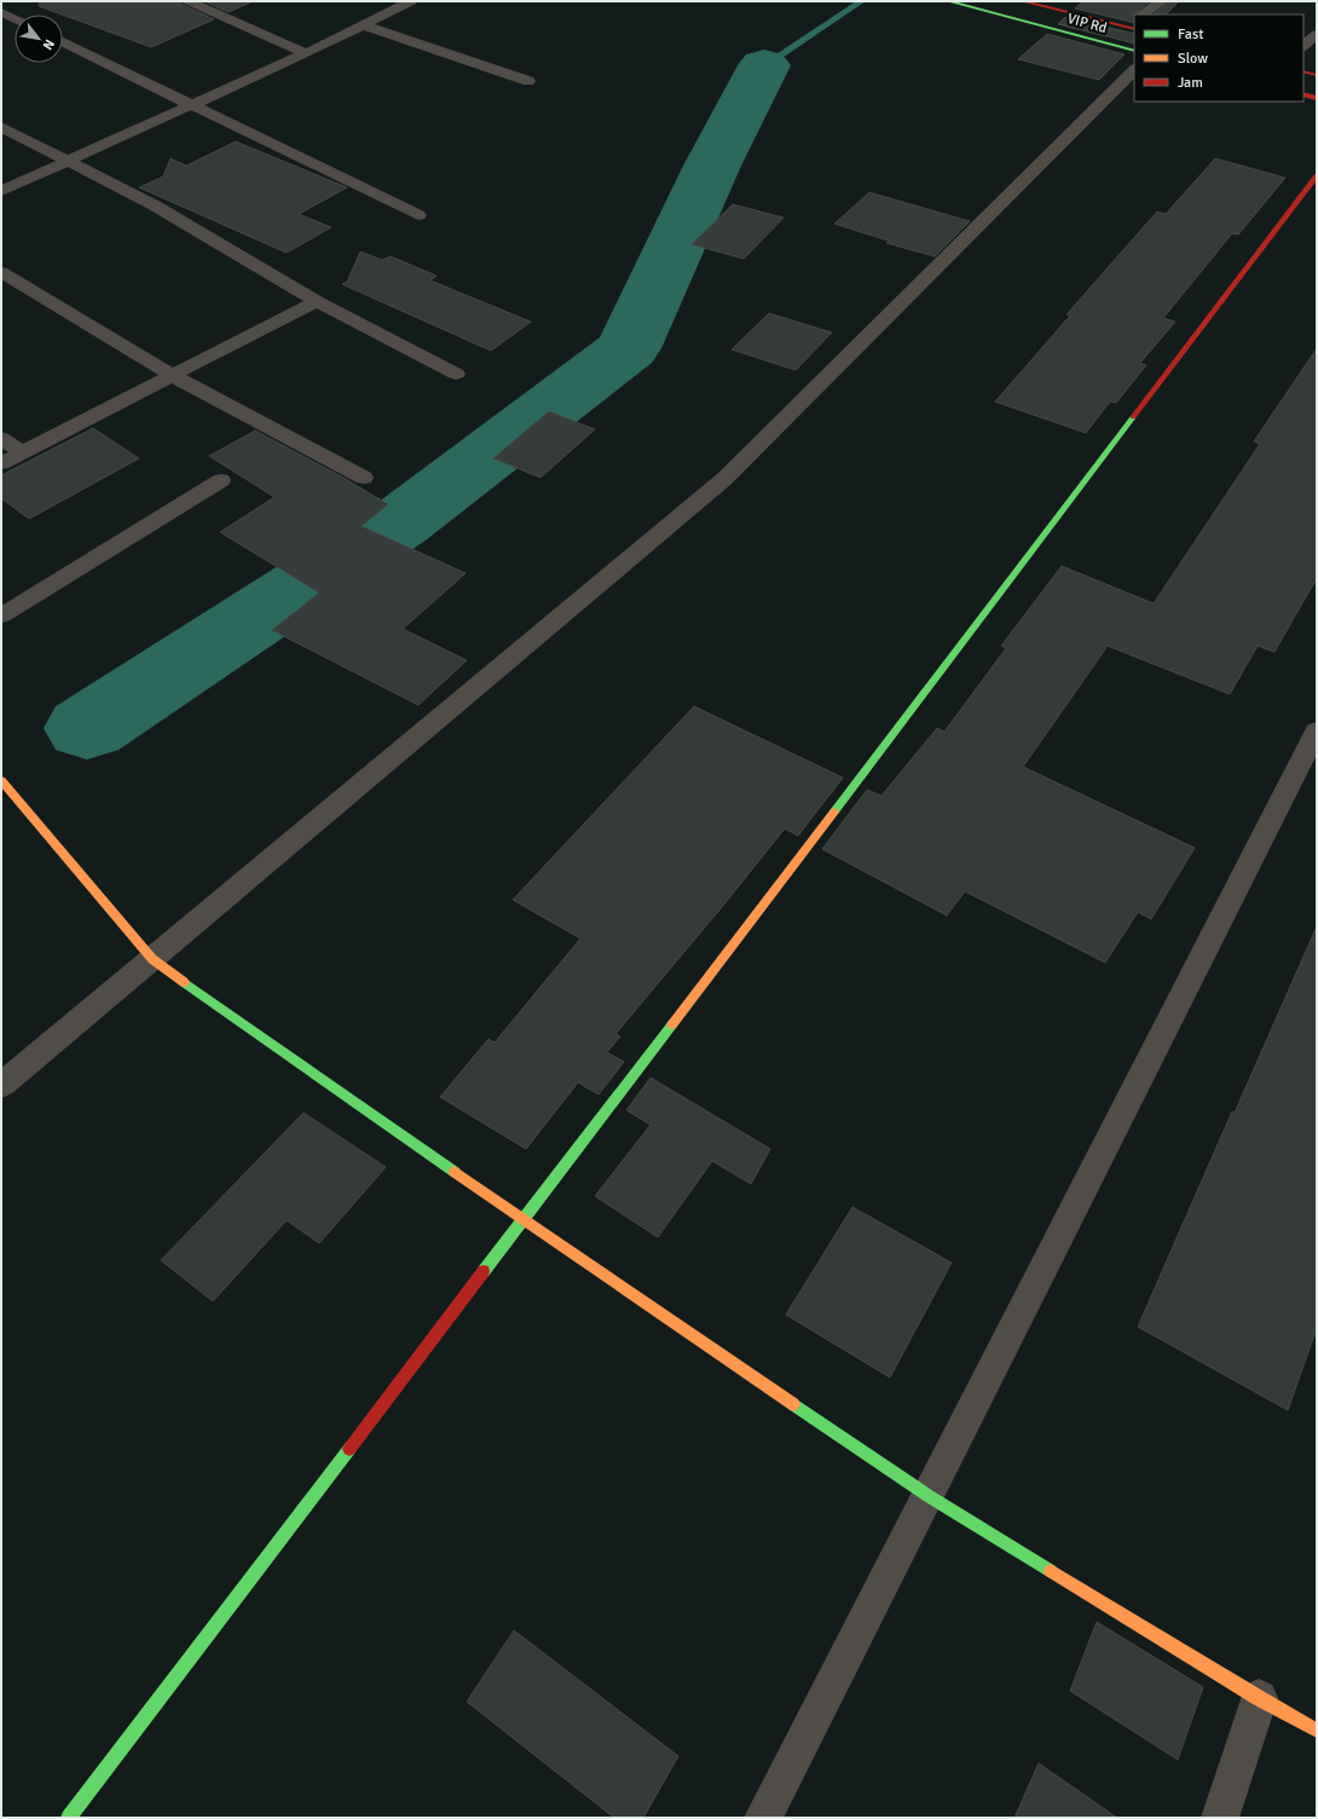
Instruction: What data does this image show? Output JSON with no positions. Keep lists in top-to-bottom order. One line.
{"streets":{"street":["VIP Rd"]},"legend":["Fast","Slow","Jam"],"north":"bottom right"}
